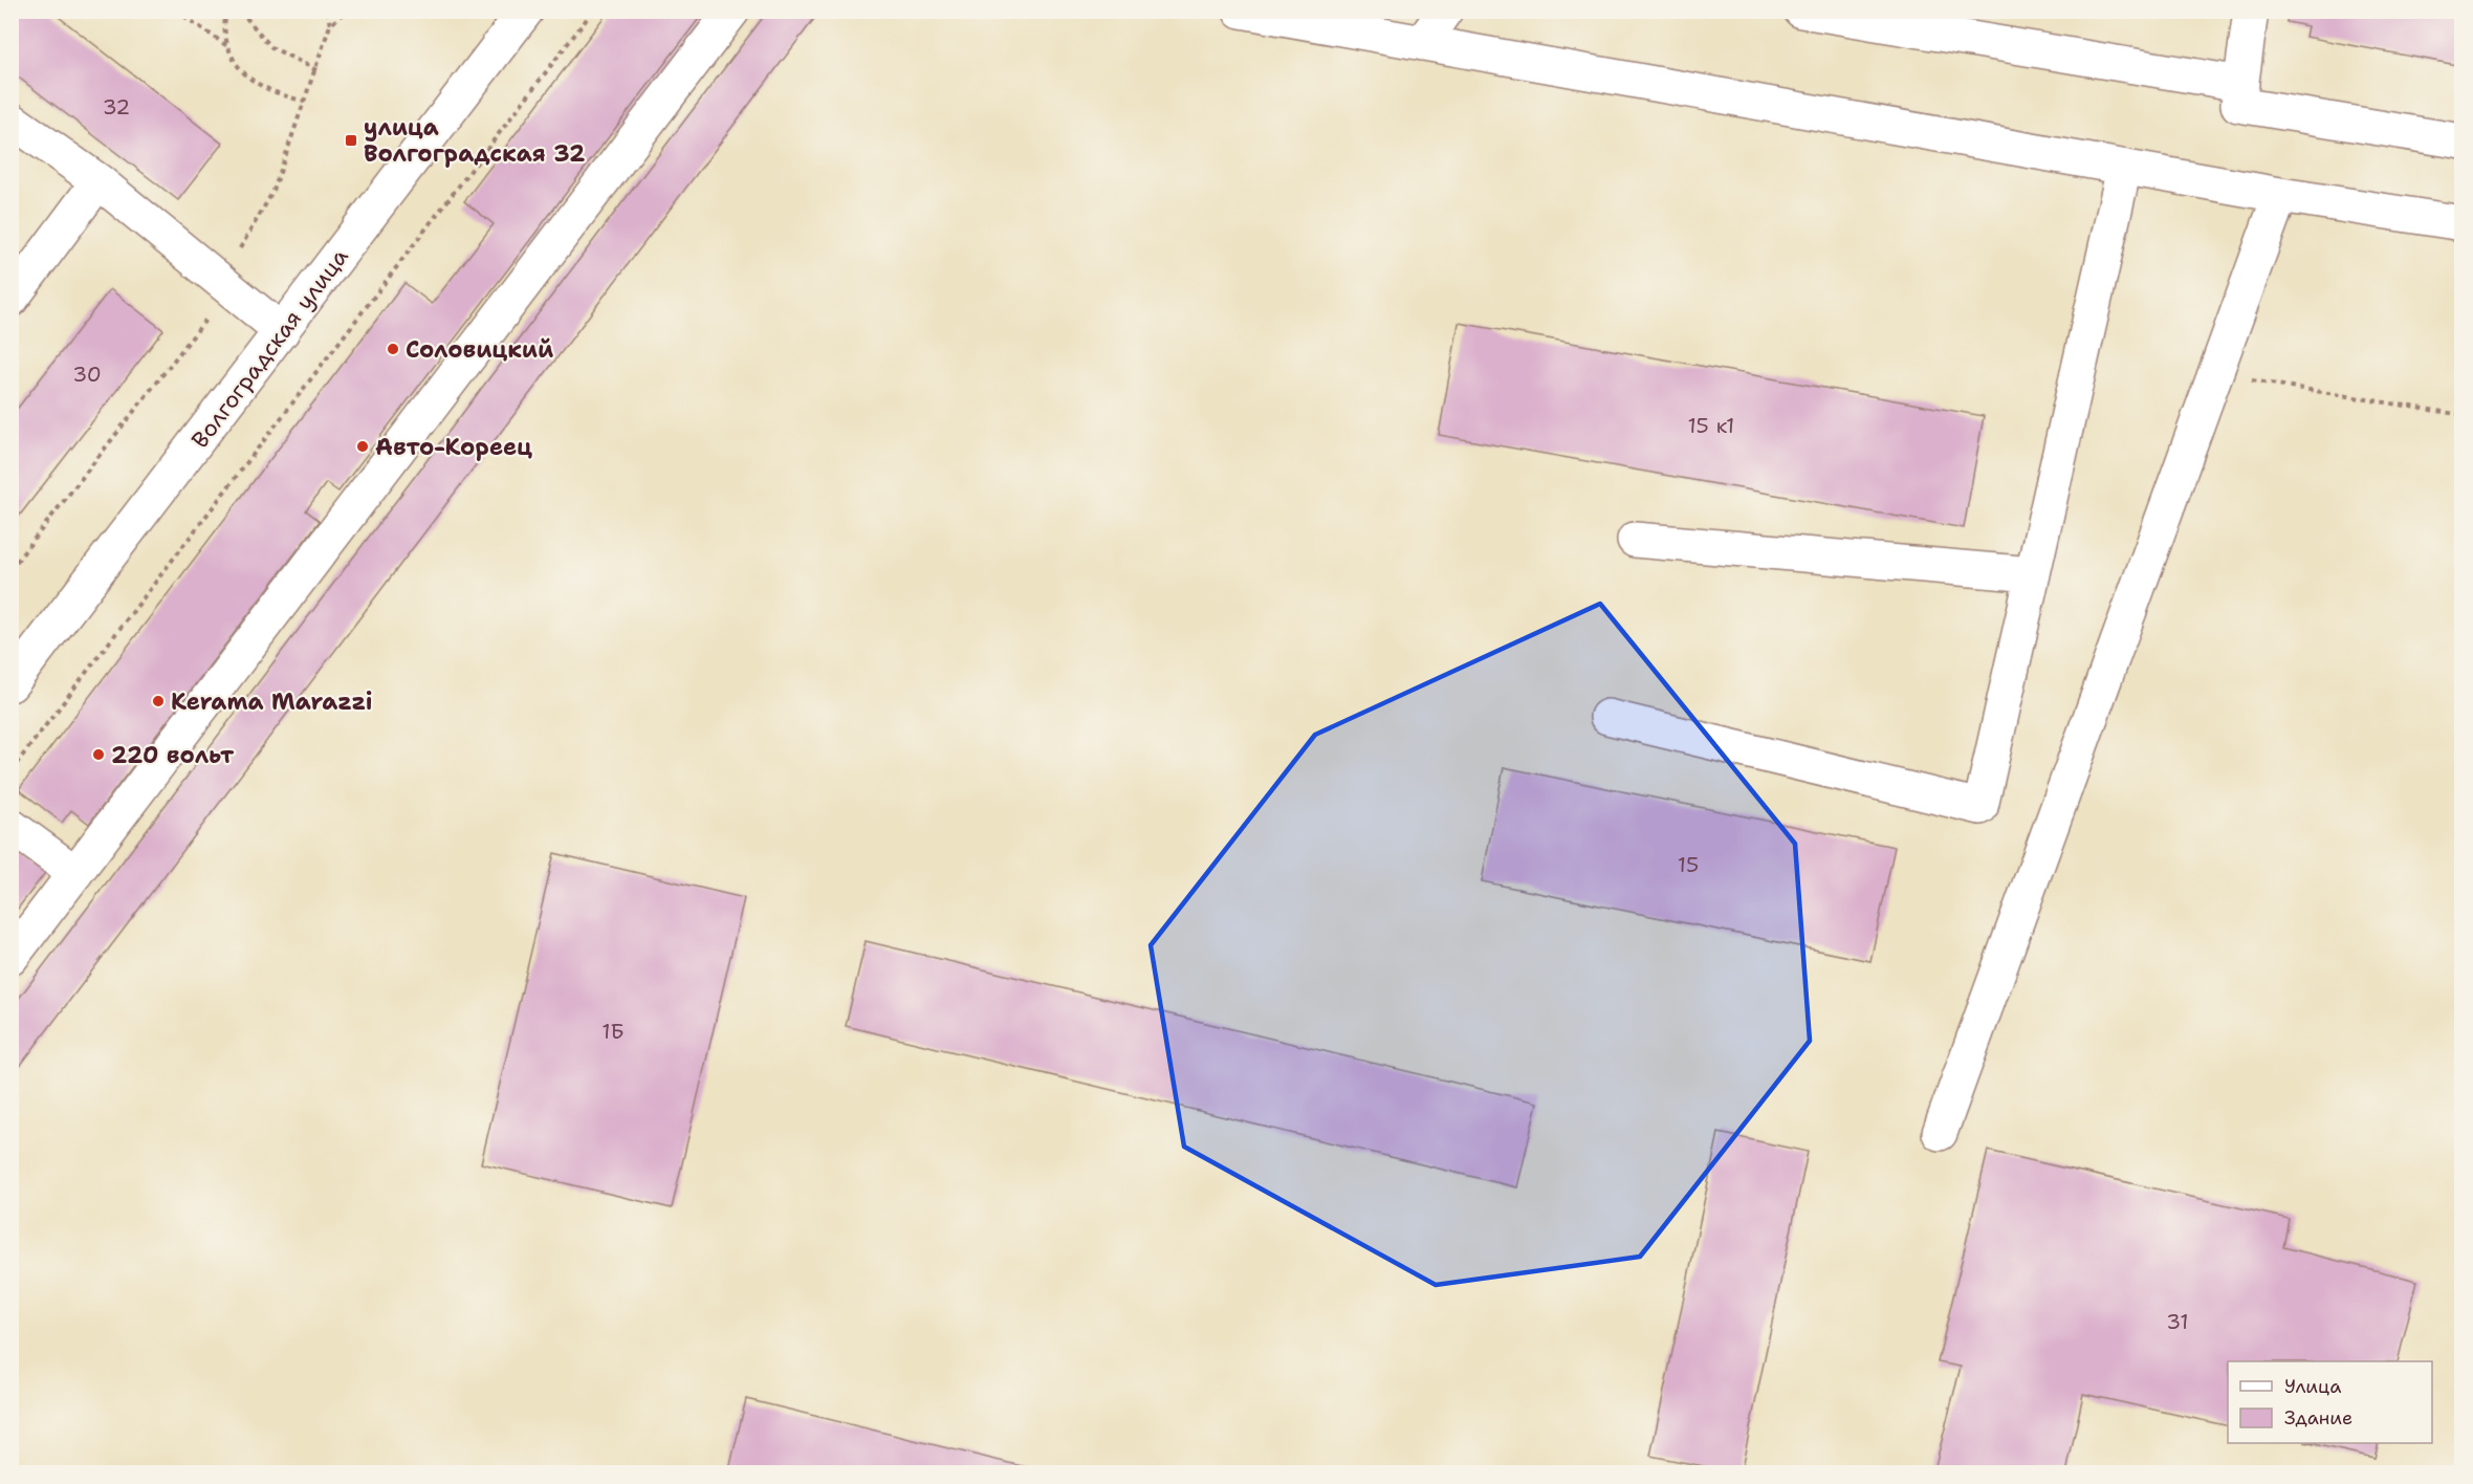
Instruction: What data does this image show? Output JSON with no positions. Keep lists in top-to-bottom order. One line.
{"streets":{"street":["Волгоградская улица"]},"places":{"transit":["улица Волгоградская 32"],"other":["Соловицкий","Авто-Кореец","Kerama Marazzi","220 вольт"]},"house_numbers":["32","30","15 к1","15","1Б","31"],"legend":["Улица","Здание"]}
